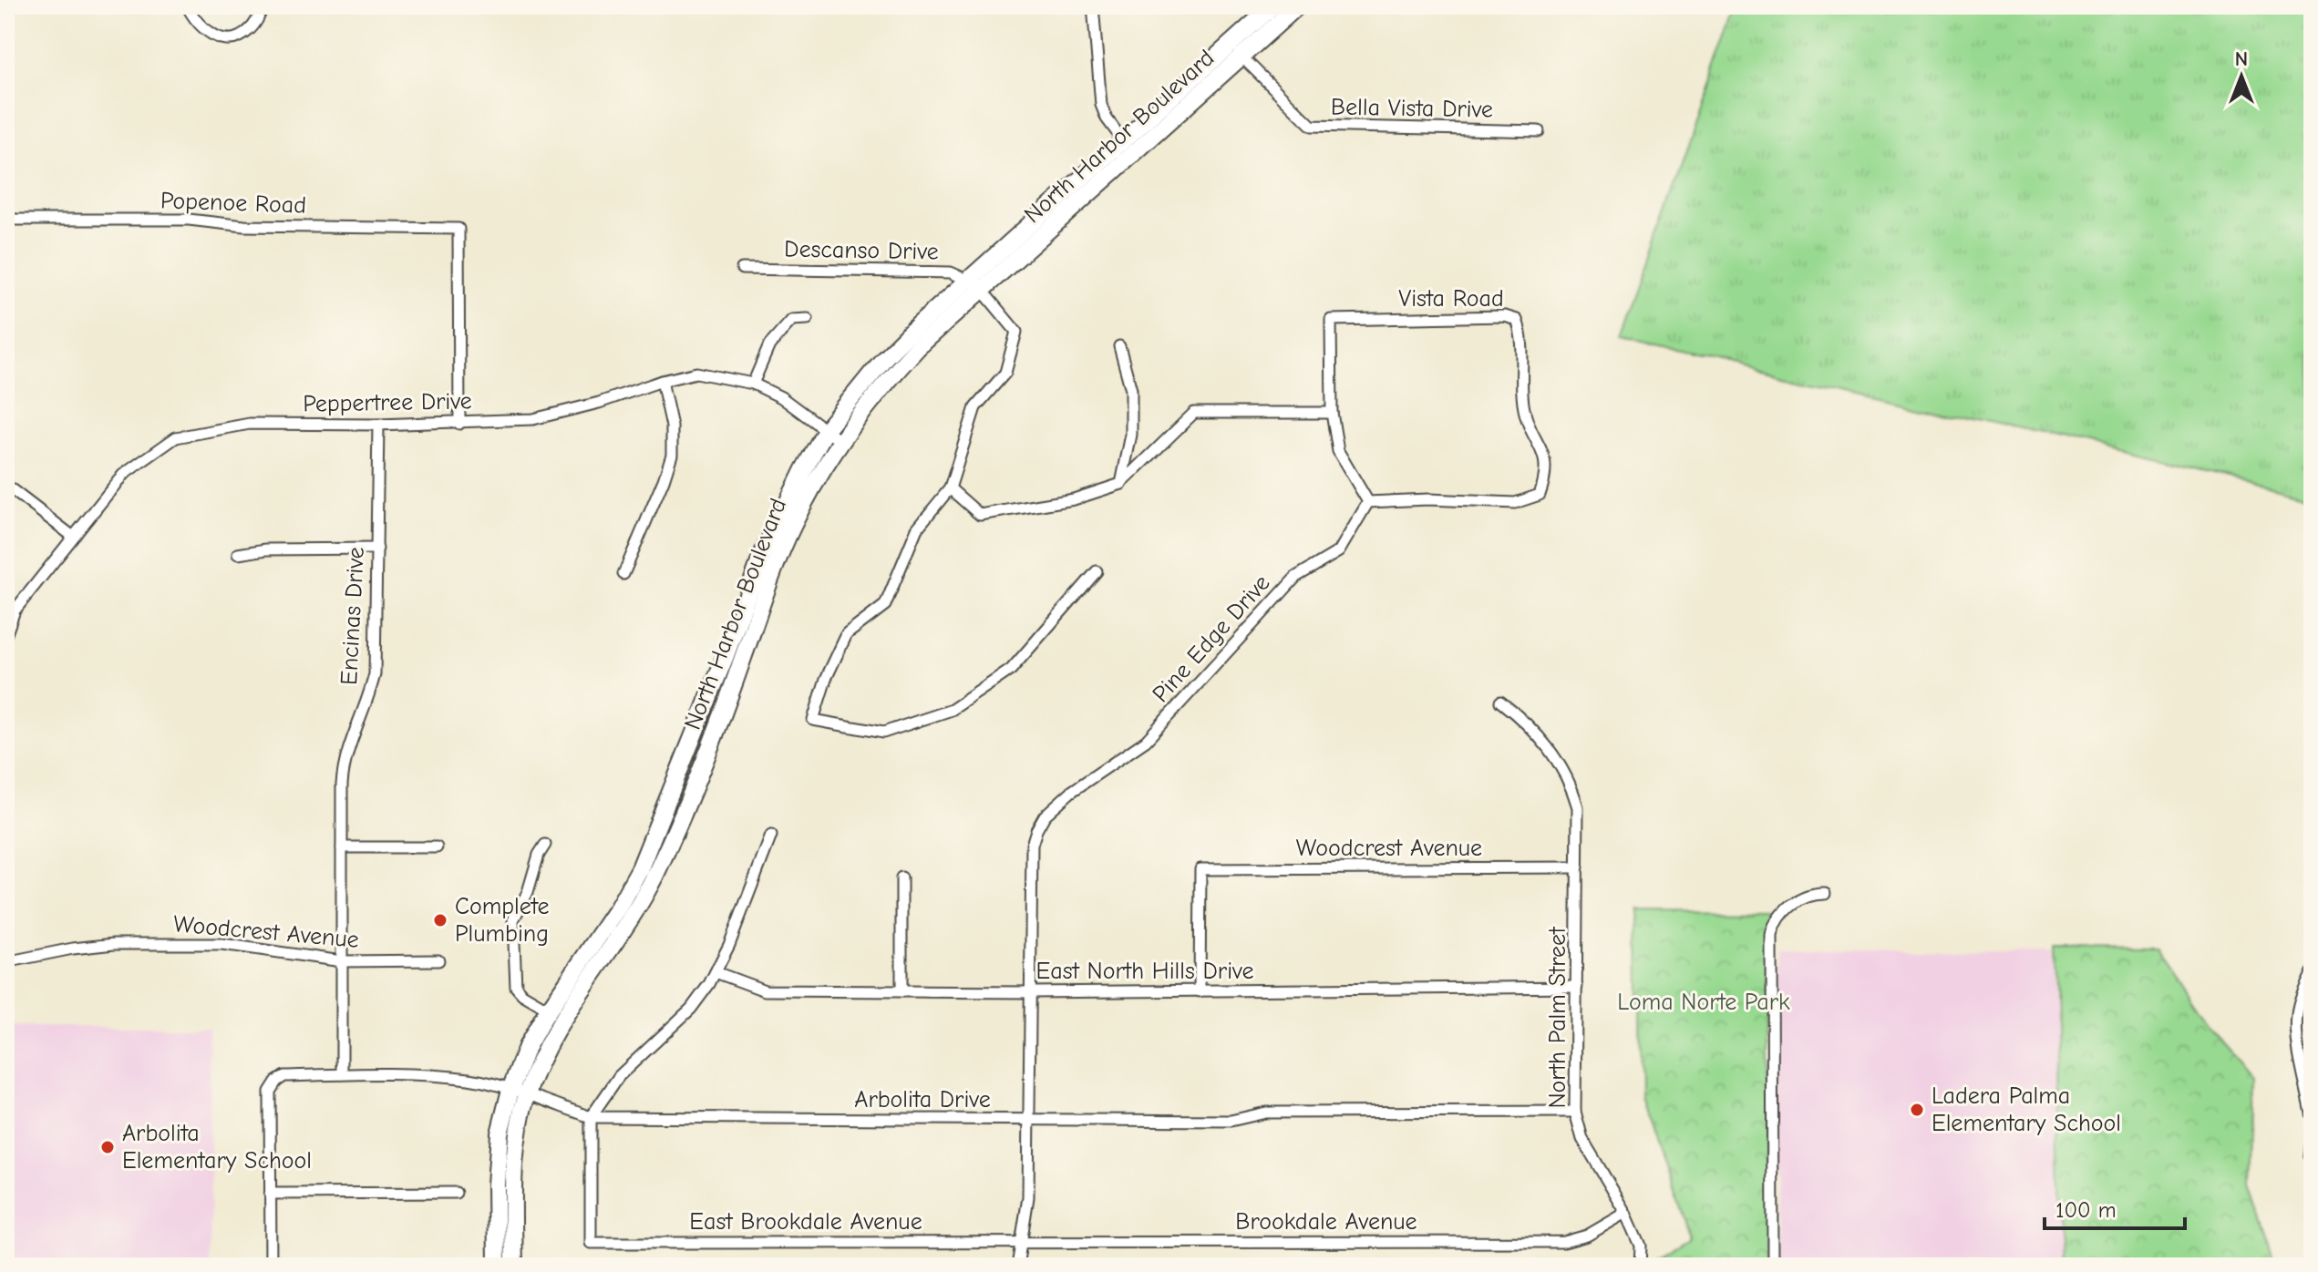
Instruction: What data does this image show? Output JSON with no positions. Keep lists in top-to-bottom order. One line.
{"streets":{"main road":["North Harbor Boulevard"],"street":["Bella Vista Drive","Popenoe Road","Descanso Drive","Vista Road","Peppertree Drive","Encinas Drive","Pine Edge Drive","Woodcrest Avenue","East North Hills Drive","North Palm Street","Arbolita Drive","East Brookdale Avenue","Brookdale Avenue"]},"crossings":[["Bella Vista Drive","North Harbor Boulevard"],["North Harbor Boulevard","Descanso Drive"],["North Harbor Boulevard","Peppertree Drive"],["North Harbor Boulevard","Arbolita Drive"],["Popenoe Road","Peppertree Drive"],["Vista Road","Pine Edge Drive"],["Peppertree Drive","Encinas Drive"],["Encinas Drive","Woodcrest Avenue"],["Encinas Drive","Arbolita Drive"],["Pine Edge Drive","East North Hills Drive"],["Pine Edge Drive","Arbolita Drive"],["Pine Edge Drive","East Brookdale Avenue"],["Pine Edge Drive","Brookdale Avenue"],["Woodcrest Avenue","East North Hills Drive"],["Woodcrest Avenue","North Palm Street"],["East North Hills Drive","North Palm Street"],["North Palm Street","Arbolita Drive"],["North Palm Street","Brookdale Avenue"],["Arbolita Drive","East Brookdale Avenue"],["East Brookdale Avenue","Brookdale Avenue"]],"parks":["Loma Norte Park"],"places":["Complete Plumbing","Ladera Palma Elementary School","Arbolita Elementary School"],"scale_bar":"100 m","north":"top"}
